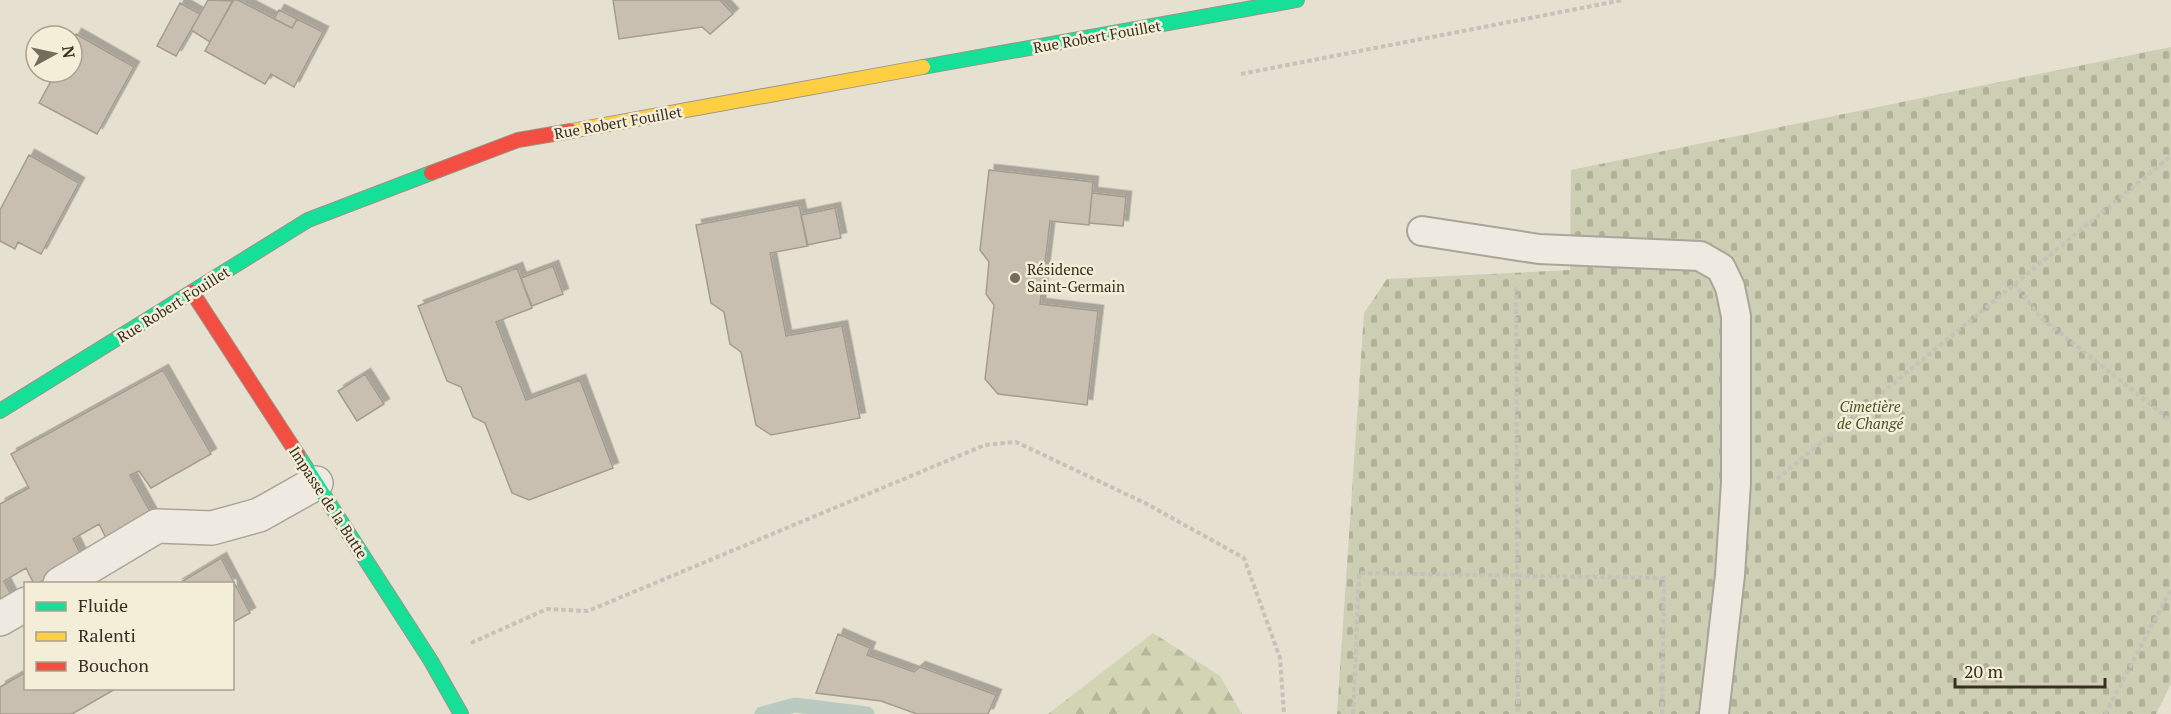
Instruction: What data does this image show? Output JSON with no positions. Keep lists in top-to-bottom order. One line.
{"streets":{"street":["Rue Robert Fouillet","Impasse de la Butte"]},"crossings":[["Rue Robert Fouillet","Impasse de la Butte"]],"parks":["Cimetière de Changé"],"places":["Résidence Saint-Germain"],"legend":["Fluide","Ralenti","Bouchon"],"scale_bar":"20 m","north":"right"}
